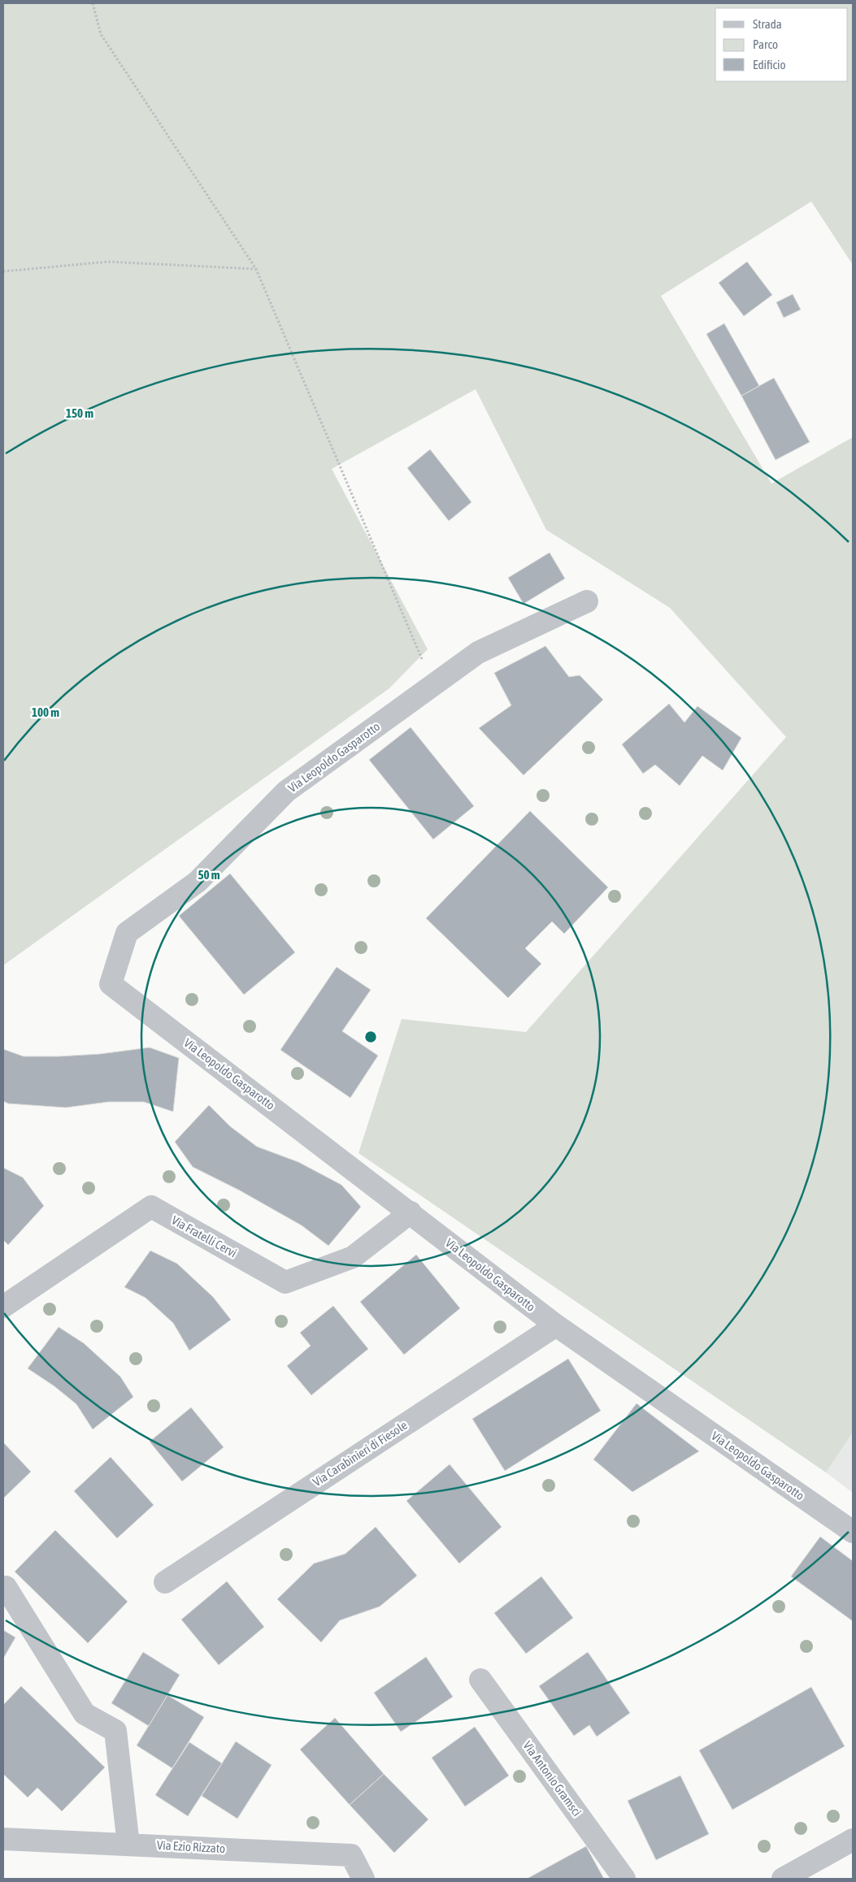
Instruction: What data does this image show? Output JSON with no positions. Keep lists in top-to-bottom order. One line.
{"streets":{"street":["Via Leopoldo Gasparotto","Via Fratelli Cervi","Via Carabinieri di Fiesole","Via Antonio Gramsci","Via Ezio Rizzato"]},"crossings":[["Via Leopoldo Gasparotto","Via Fratelli Cervi"],["Via Leopoldo Gasparotto","Via Carabinieri di Fiesole"]],"legend":["Strada","Parco","Edificio"],"rings":["150 m","100 m","50 m"]}
